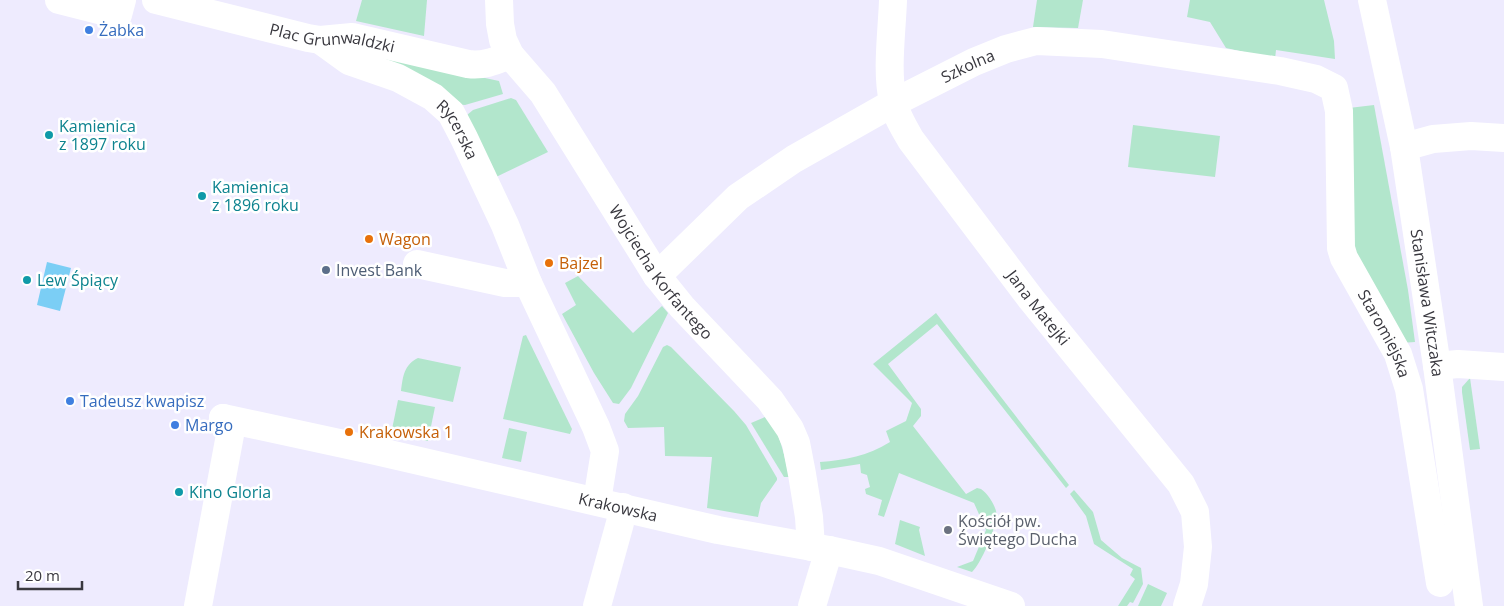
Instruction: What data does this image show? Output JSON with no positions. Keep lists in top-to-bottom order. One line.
{"streets":{"street":["Plac Grunwaldzki","Szkolna","Rycerska","Wojciecha Korfantego","Stanisława Witczaka","Jana Matejki","Staromiejska","Krakowska"]},"crossings":[["Plac Grunwaldzki","Rycerska"],["Plac Grunwaldzki","Wojciecha Korfantego"],["Szkolna","Wojciecha Korfantego"],["Szkolna","Jana Matejki"],["Szkolna","Staromiejska"],["Rycerska","Krakowska"],["Wojciecha Korfantego","Krakowska"]],"places":["Żabka","Kamienica z 1897 roku","Kamienica z 1896 roku","Wagon","Bajzel","Invest Bank","Lew Śpiący","Tadeusz kwapisz","Margo","Krakowska 1","Kino Gloria","Kościół pw. Świętego Ducha"],"scale_bar":"20 m"}
